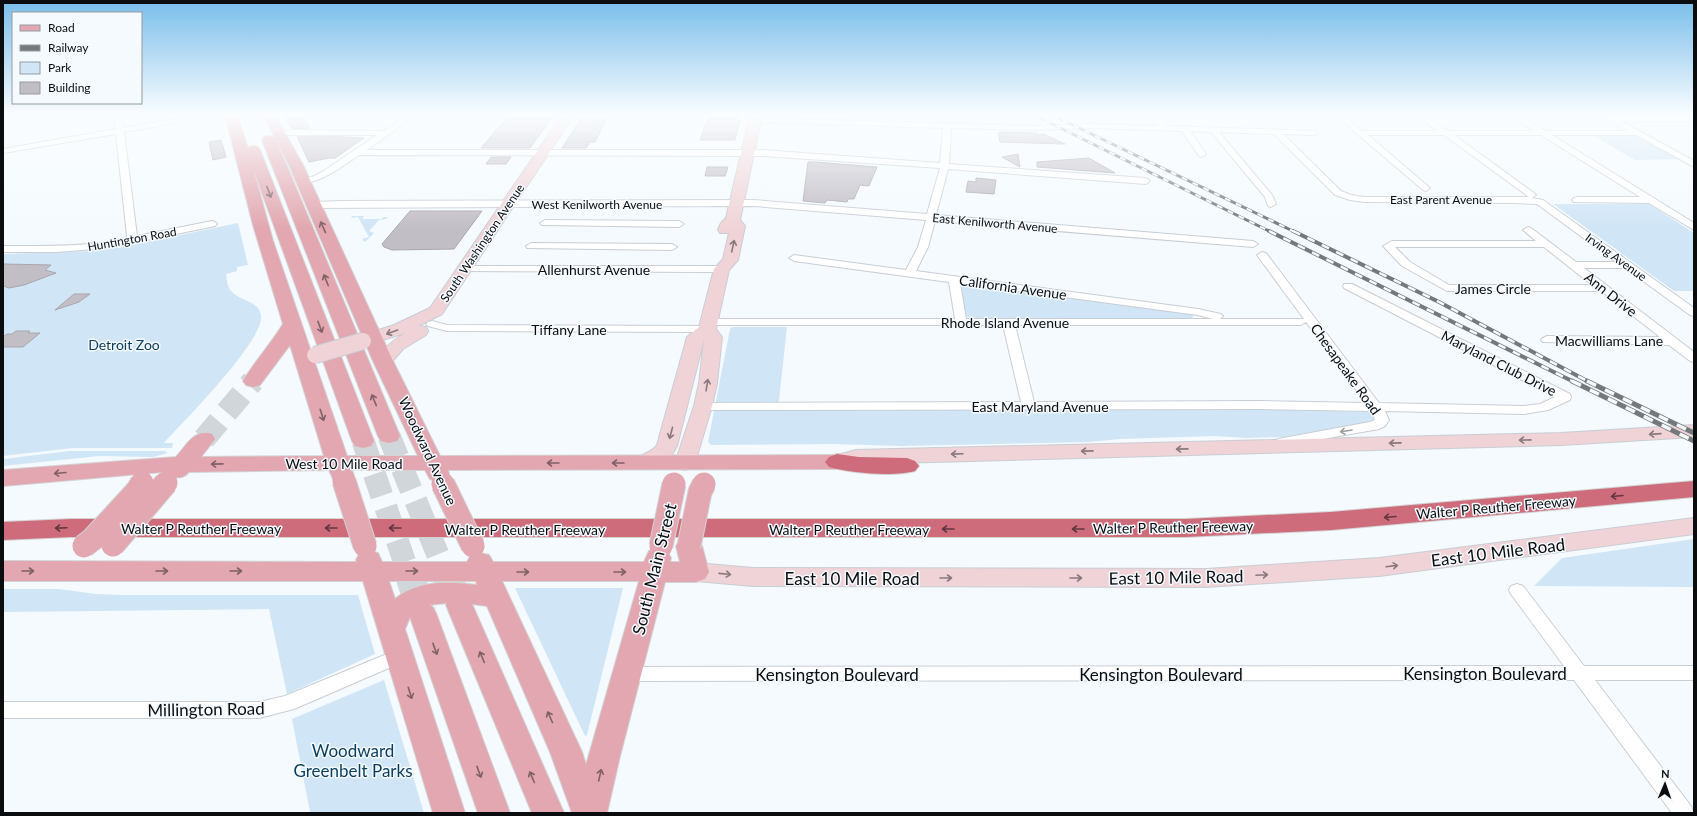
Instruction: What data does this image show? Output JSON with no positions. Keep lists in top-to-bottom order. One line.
{"streets":{"highway":["Walter P Reuther Freeway"],"main road":["South Washington Avenue","Woodward Avenue","West 10 Mile Road","East 10 Mile Road","South Main Street"],"street":["East Parent Avenue","West Kenilworth Avenue","East Kenilworth Avenue","Huntington Road","Irving Avenue","Allenhurst Avenue","California Avenue","James Circle","Ann Drive","Rhode Island Avenue","Tiffany Lane","Macwilliams Lane","Maryland Club Drive","Chesapeake Road","East Maryland Avenue","Kensington Boulevard","Millington Road"]},"crossings":[["East Parent Avenue","Irving Avenue"],["West Kenilworth Avenue","East Kenilworth Avenue"],["West Kenilworth Avenue","South Washington Avenue"],["West Kenilworth Avenue","Woodward Avenue"],["West Kenilworth Avenue","South Main Street"],["East Kenilworth Avenue","South Main Street"],["South Washington Avenue","Allenhurst Avenue"],["South Washington Avenue","Tiffany Lane"],["South Washington Avenue","Woodward Avenue"],["Allenhurst Avenue","South Main Street"],["California Avenue","Rhode Island Avenue"],["James Circle","Ann Drive"],["Ann Drive","Macwilliams Lane"],["Rhode Island Avenue","Tiffany Lane"],["Rhode Island Avenue","South Main Street"],["Tiffany Lane","South Main Street"],["Maryland Club Drive","Chesapeake Road"],["Maryland Club Drive","East Maryland Avenue"],["Chesapeake Road","East Maryland Avenue"],["East Maryland Avenue","South Main Street"],["Woodward Avenue","West 10 Mile Road"],["Woodward Avenue","South Main Street"],["West 10 Mile Road","South Main Street"],["East 10 Mile Road","South Main Street"],["South Main Street","Kensington Boulevard"]],"one_way":["Chesapeake Road","Walter P Reuther Freeway"],"parks":["Detroit Zoo","Woodward Greenbelt Parks"],"legend":["Road","Railway","Park","Building"],"north":"top"}
